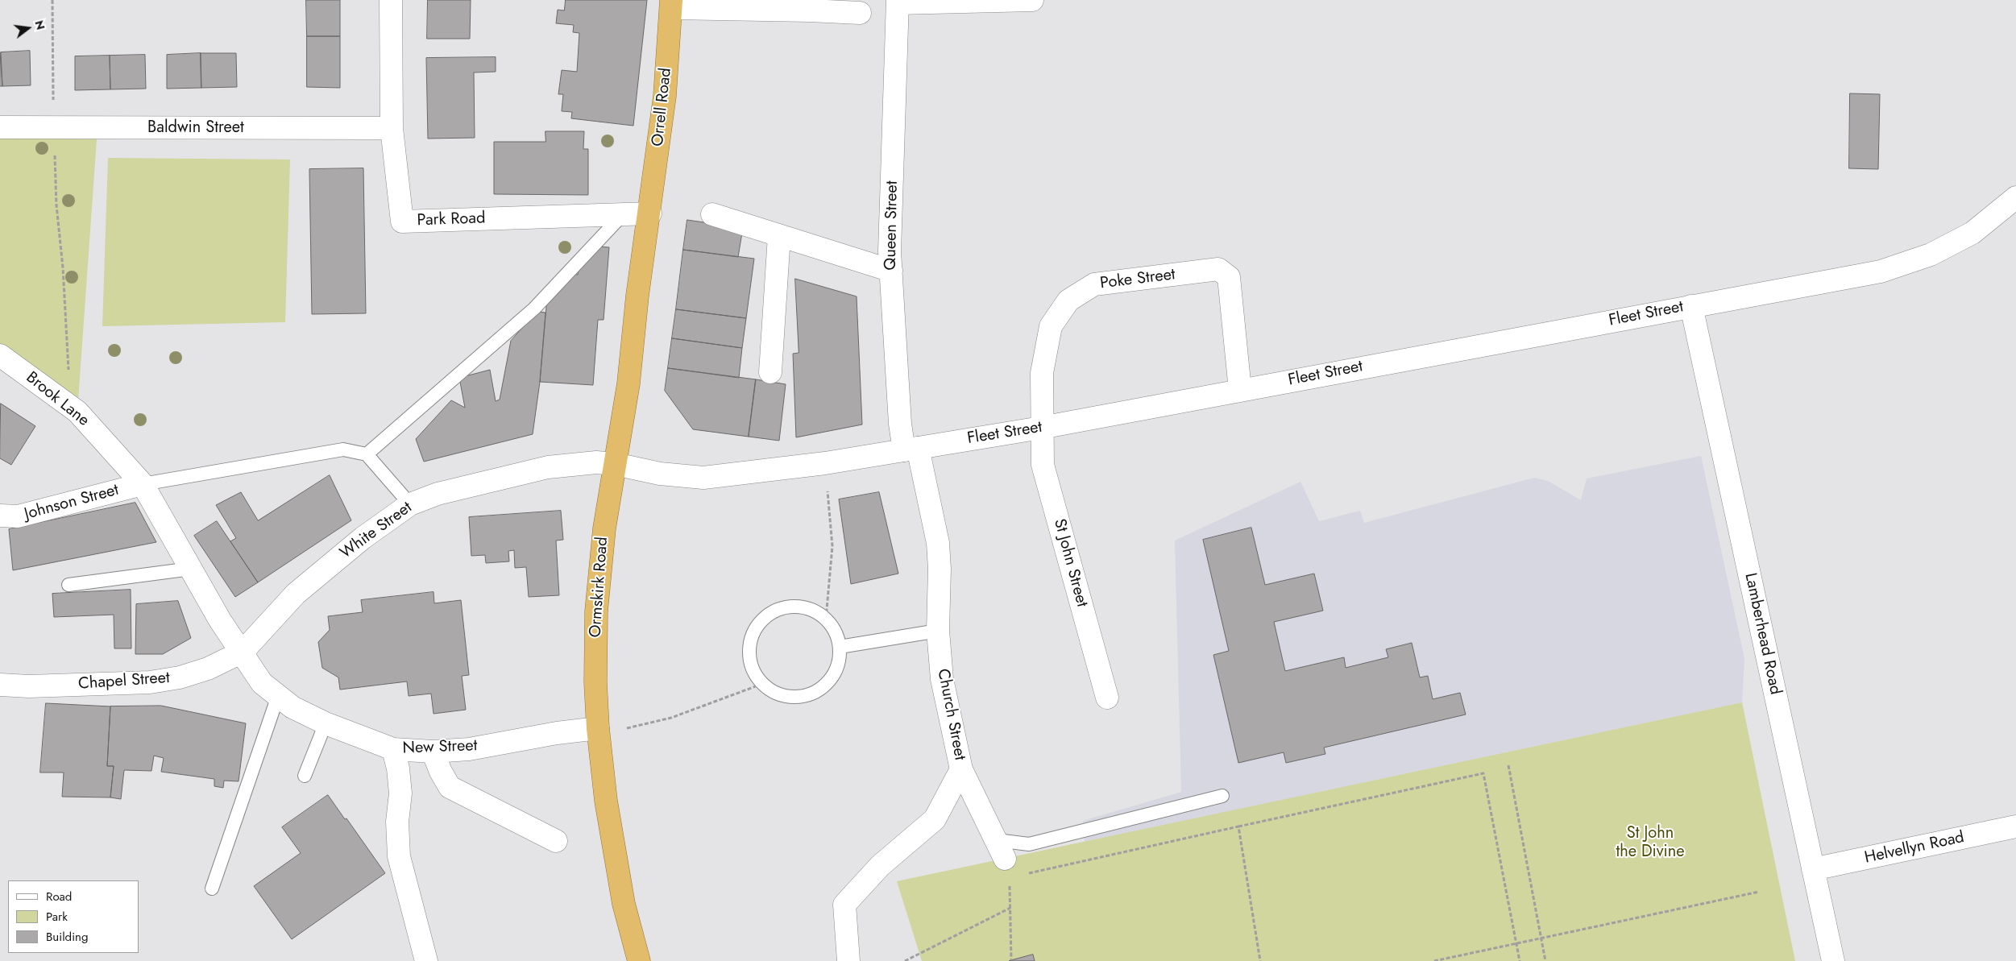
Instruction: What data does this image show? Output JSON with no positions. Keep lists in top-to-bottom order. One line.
{"streets":{"highway":["Orrell Road","Ormskirk Road"],"street":["Baldwin Street","Park Road","Queen Street","Poke Street","Fleet Street","Brook Lane","Johnson Street","White Street","St John Street","Lamberhead Road","Chapel Street","Church Street","New Street","Helvellyn Road"]},"crossings":[["Orrell Road","Park Road"],["Orrell Road","Ormskirk Road"],["Baldwin Street","Park Road"],["Park Road","Ormskirk Road"],["Queen Street","Fleet Street"],["Queen Street","Church Street"],["Poke Street","Fleet Street"],["Poke Street","St John Street"],["Fleet Street","White Street"],["Fleet Street","St John Street"],["Fleet Street","Ormskirk Road"],["Fleet Street","Lamberhead Road"],["Fleet Street","Church Street"],["Brook Lane","Johnson Street"],["Brook Lane","New Street"],["White Street","Ormskirk Road"],["White Street","Chapel Street"],["White Street","New Street"],["Ormskirk Road","New Street"],["Lamberhead Road","Helvellyn Road"],["Chapel Street","New Street"]],"parks":["St John the Divine"],"legend":["Road","Park","Building"],"north":"right"}
